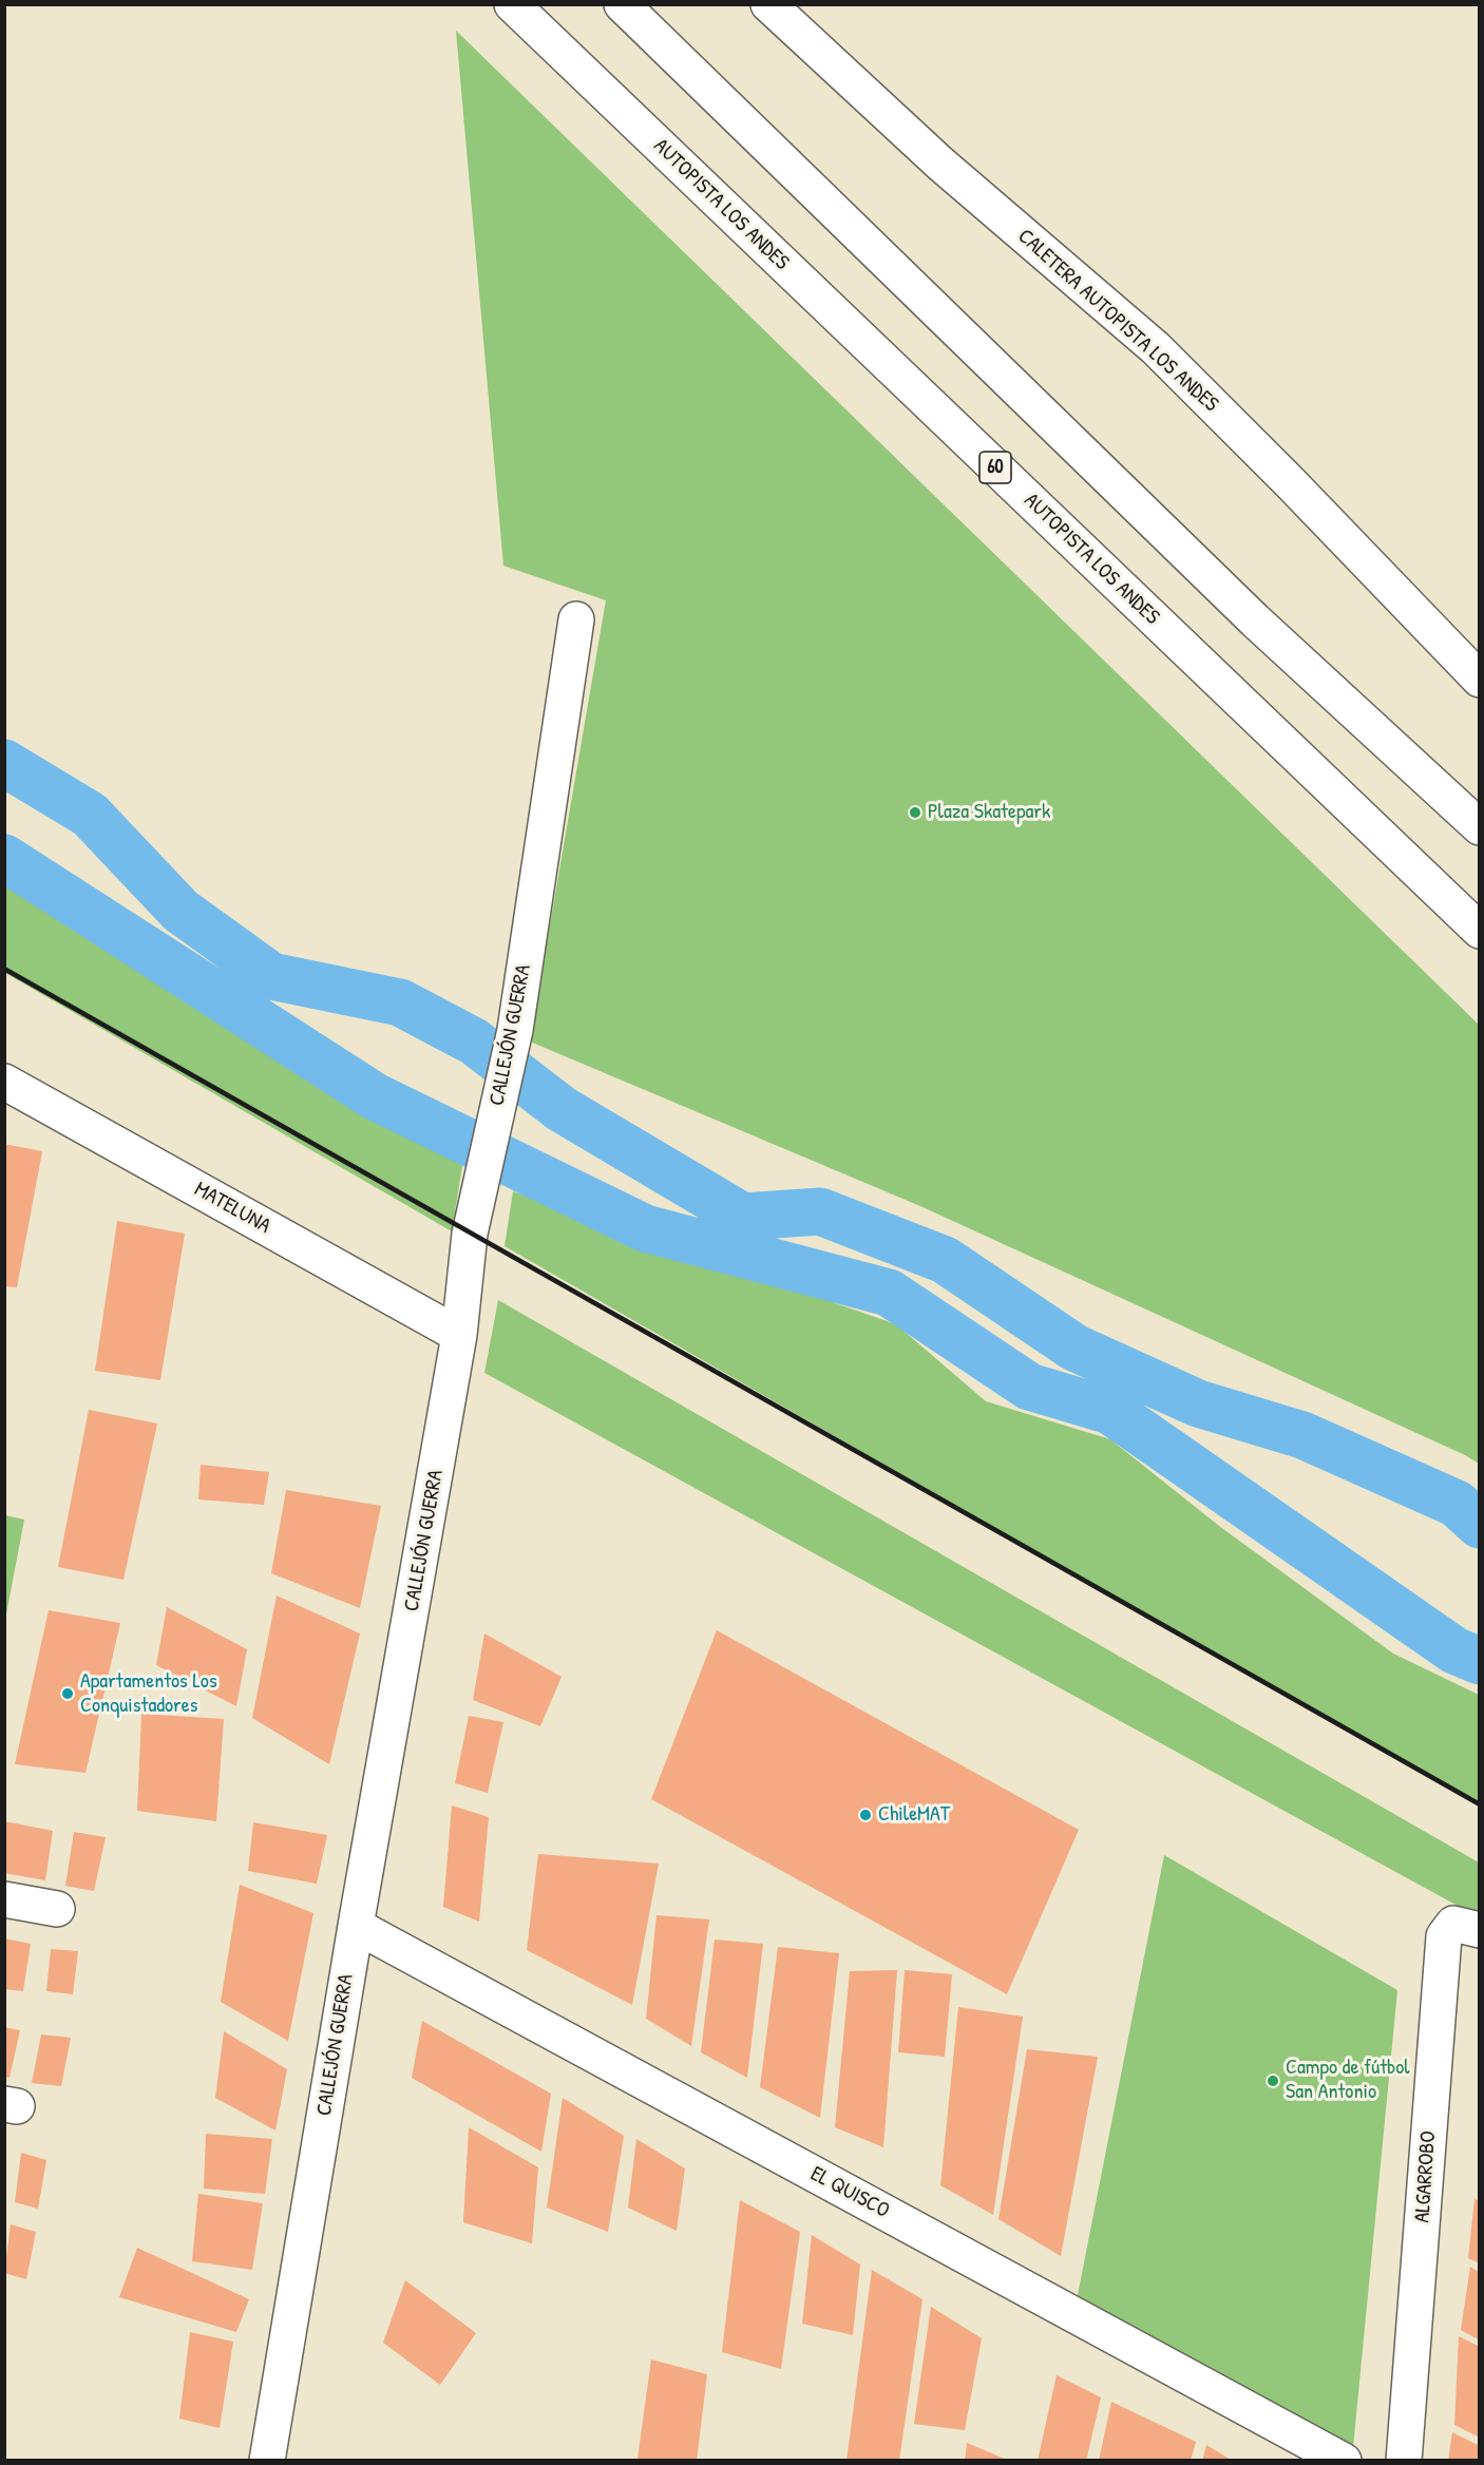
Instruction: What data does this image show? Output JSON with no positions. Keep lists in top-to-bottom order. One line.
{"streets":{"main road":["AUTOPISTA LOS ANDES","CALETERA AUTOPISTA LOS ANDES","60","CALLEJÓN GUERRA","MATELUNA","ALGARROBO","EL QUISCO"]},"crossings":[["CALLEJÓN GUERRA","MATELUNA"],["CALLEJÓN GUERRA","EL QUISCO"]],"places":["Plaza Skatepark","Apartamentos Los Conquistadores","ChileMAT","Campo de fútbol San Antonio"]}
